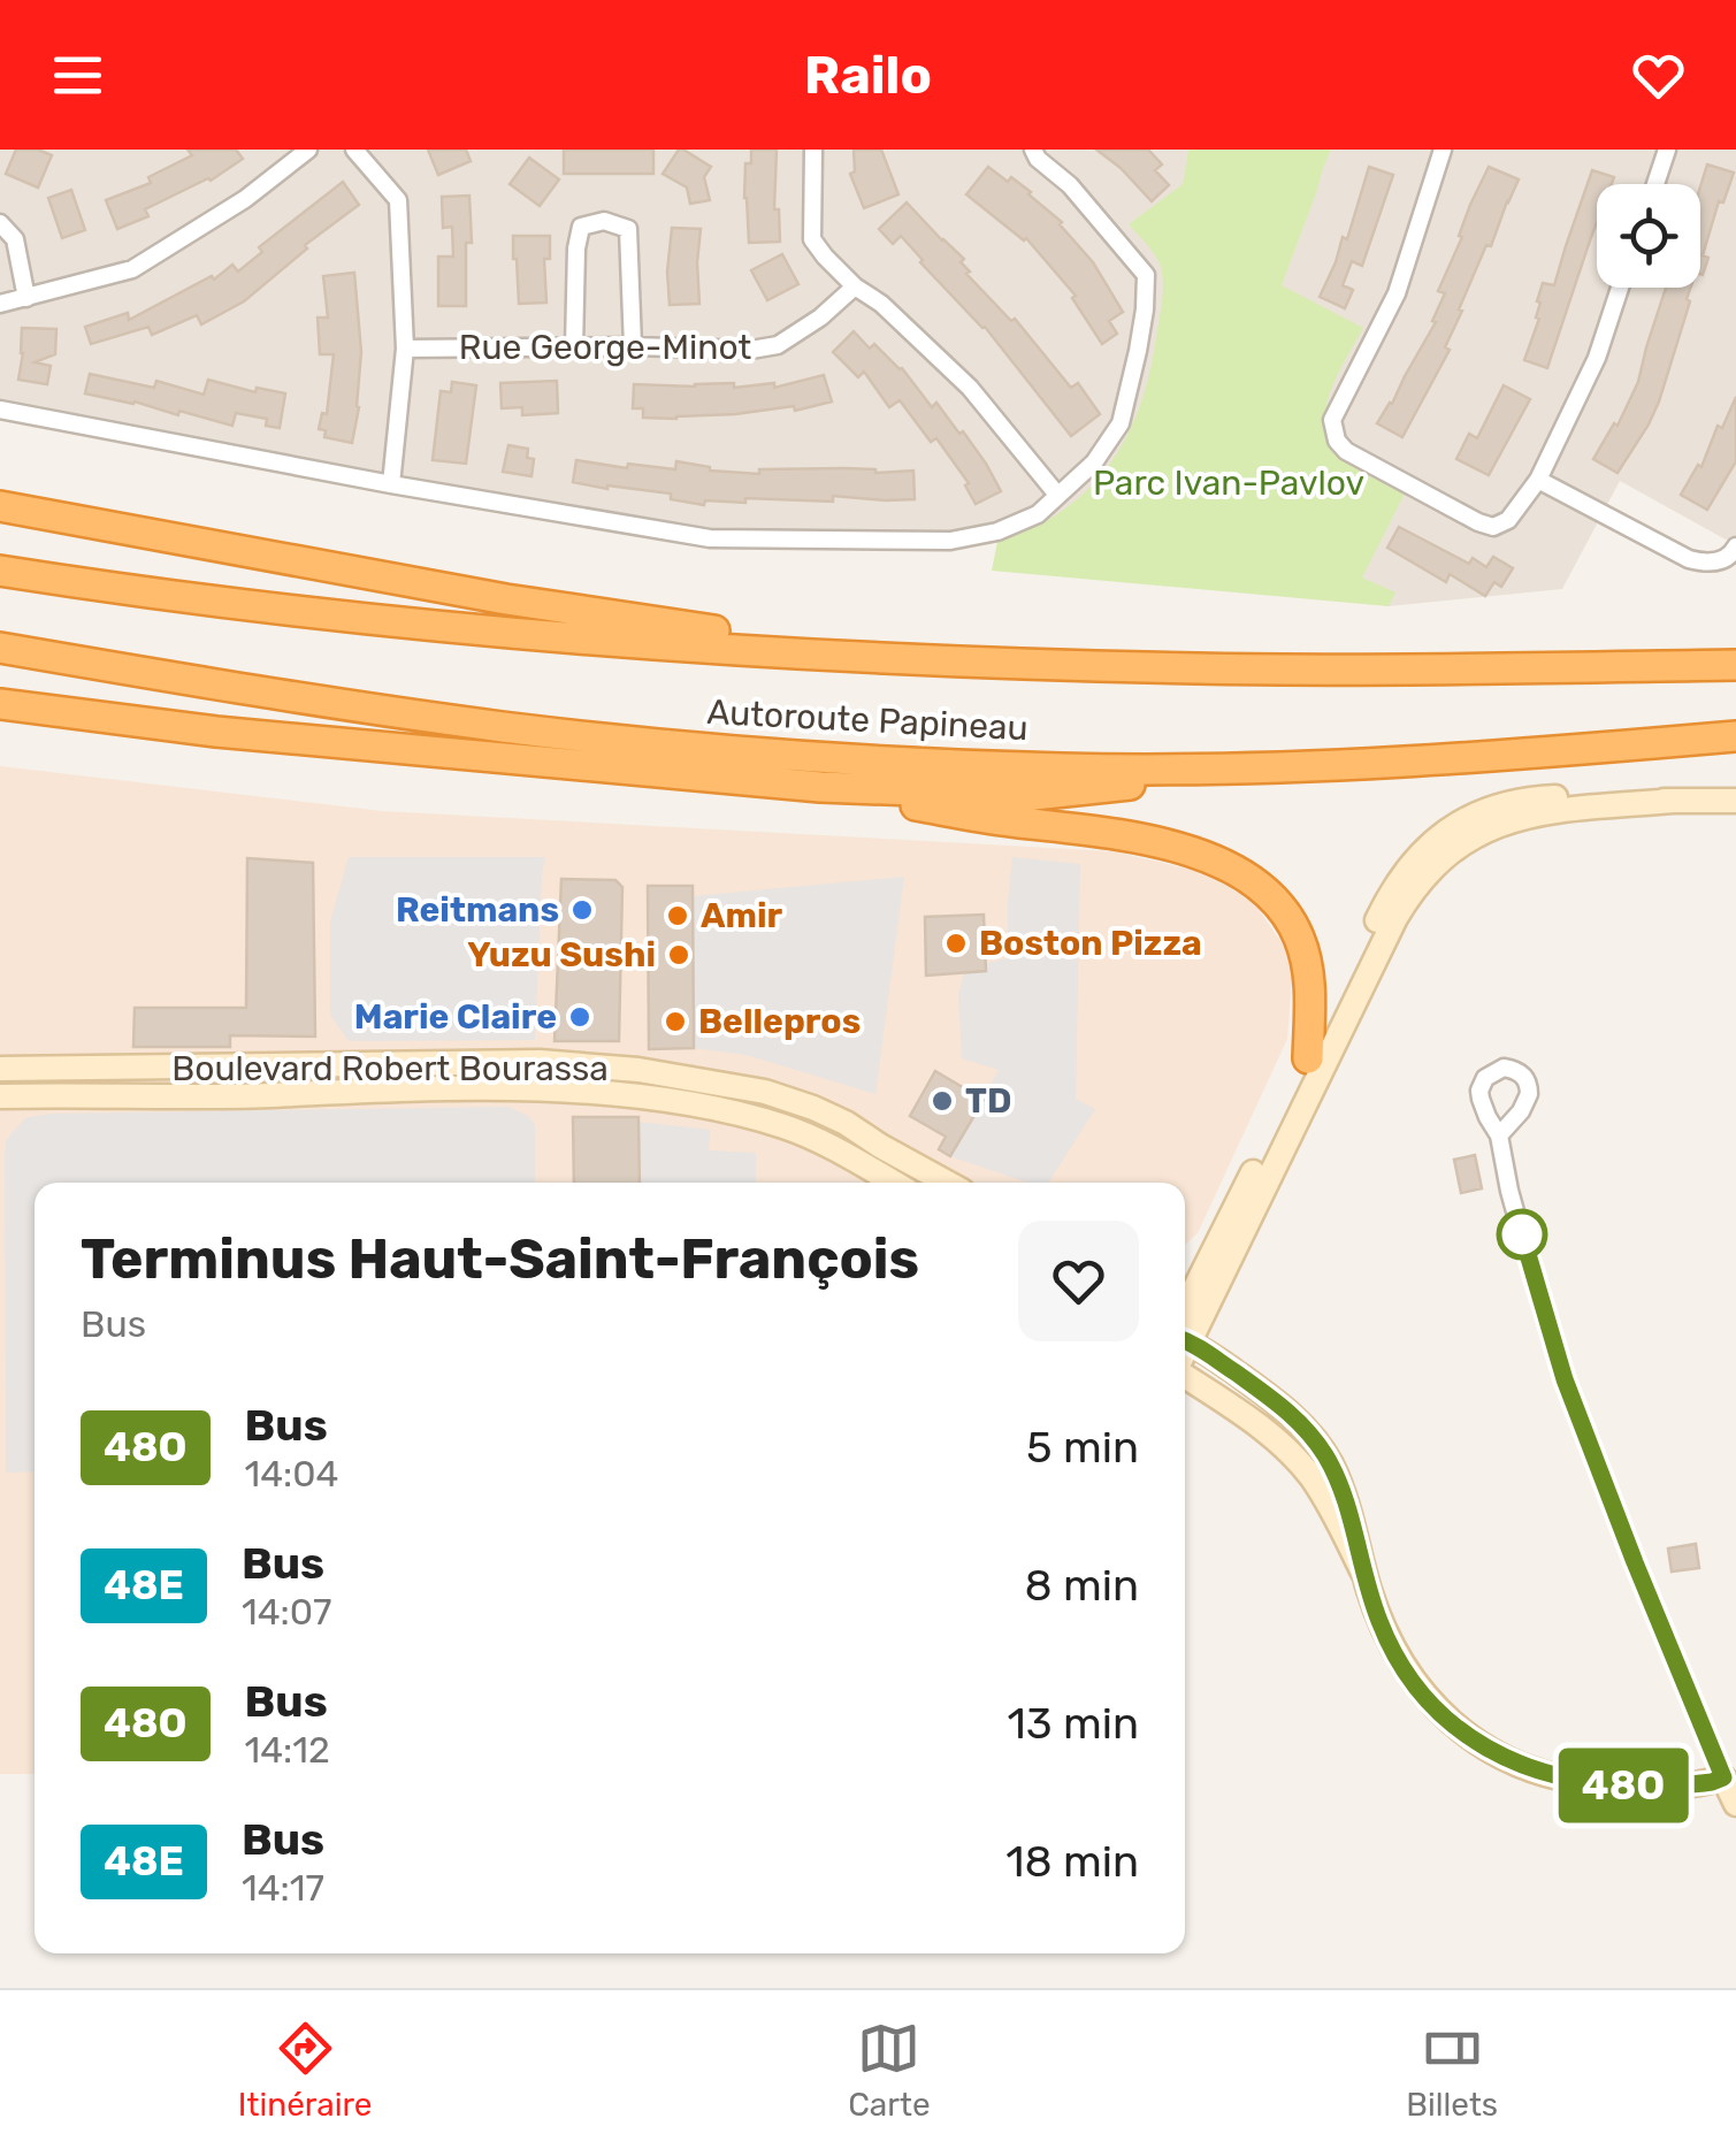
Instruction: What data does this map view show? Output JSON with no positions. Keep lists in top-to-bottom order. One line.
{"streets":{"highway":["Autoroute Papineau"],"street":["Rue George-Minot","Boulevard Robert Bourassa"]},"parks":["Parc Ivan-Pavlov"],"places":["Reitmans","Amir","Boston Pizza","Yuzu Sushi","Marie Claire","Bellepros","TD"],"lines":["bus line 48O"],"page":{"header":"Railo","on_map":"48O","heading":["Terminus Haut-Saint-François","Bus"],"list":[{"mark":"48O","name":"Bus","note":"14:04","value":"5 min"},{"mark":"48E","name":"Bus","note":"14:07","value":"8 min"},{"mark":"48O","name":"Bus","note":"14:12","value":"13 min"},{"mark":"48E","name":"Bus","note":"14:17","value":"18 min"}],"tabs":["Itinéraire","Carte","Billets"]}}
